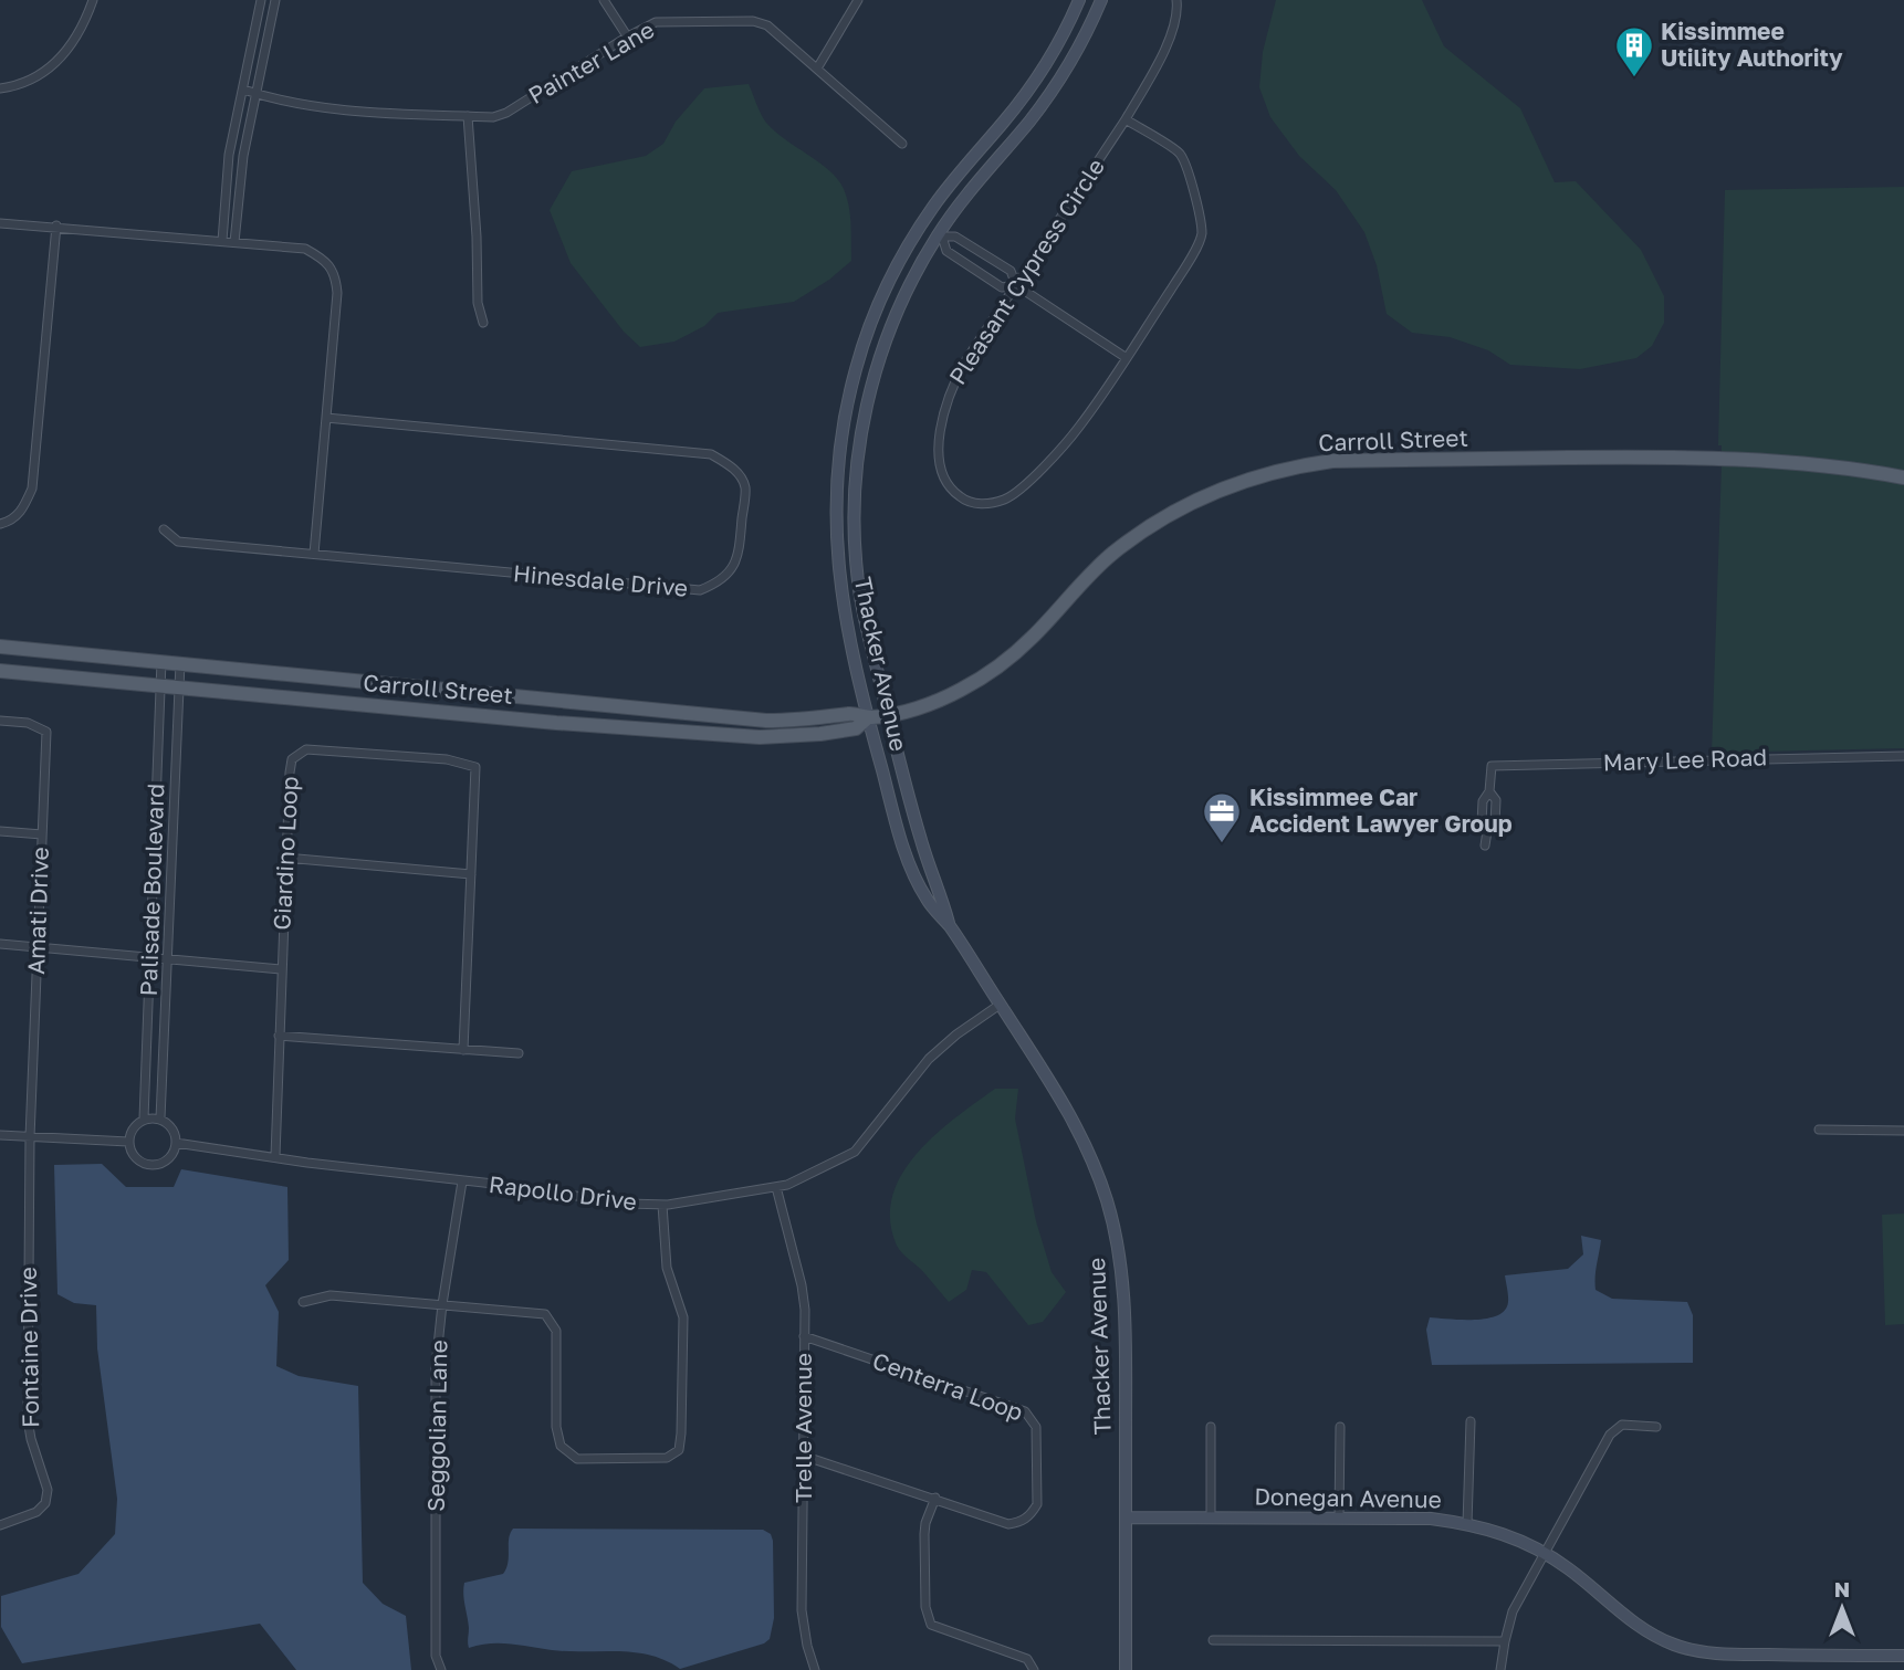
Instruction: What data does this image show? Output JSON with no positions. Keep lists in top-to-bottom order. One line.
{"streets":{"main road":["Carroll Street"],"street":["Painter Lane","Pleasant Cypress Circle","Hinesdale Drive","Thacker Avenue","Mary Lee Road","Giardino Loop","Palisade Boulevard","Amati Drive","Rapollo Drive","Fontaine Drive","Centerra Loop","Seggolian Lane","Trelle Avenue","Donegan Avenue"]},"crossings":[["Carroll Street","Thacker Avenue"],["Carroll Street","Palisade Boulevard"],["Thacker Avenue","Rapollo Drive"],["Thacker Avenue","Donegan Avenue"],["Giardino Loop","Rapollo Drive"],["Palisade Boulevard","Rapollo Drive"],["Amati Drive","Fontaine Drive"],["Rapollo Drive","Seggolian Lane"],["Rapollo Drive","Trelle Avenue"],["Centerra Loop","Trelle Avenue"]],"places":{"building":["Kissimmee Utility Authority"],"office":["Kissimmee Car Accident Lawyer Group"]},"north":"top"}
